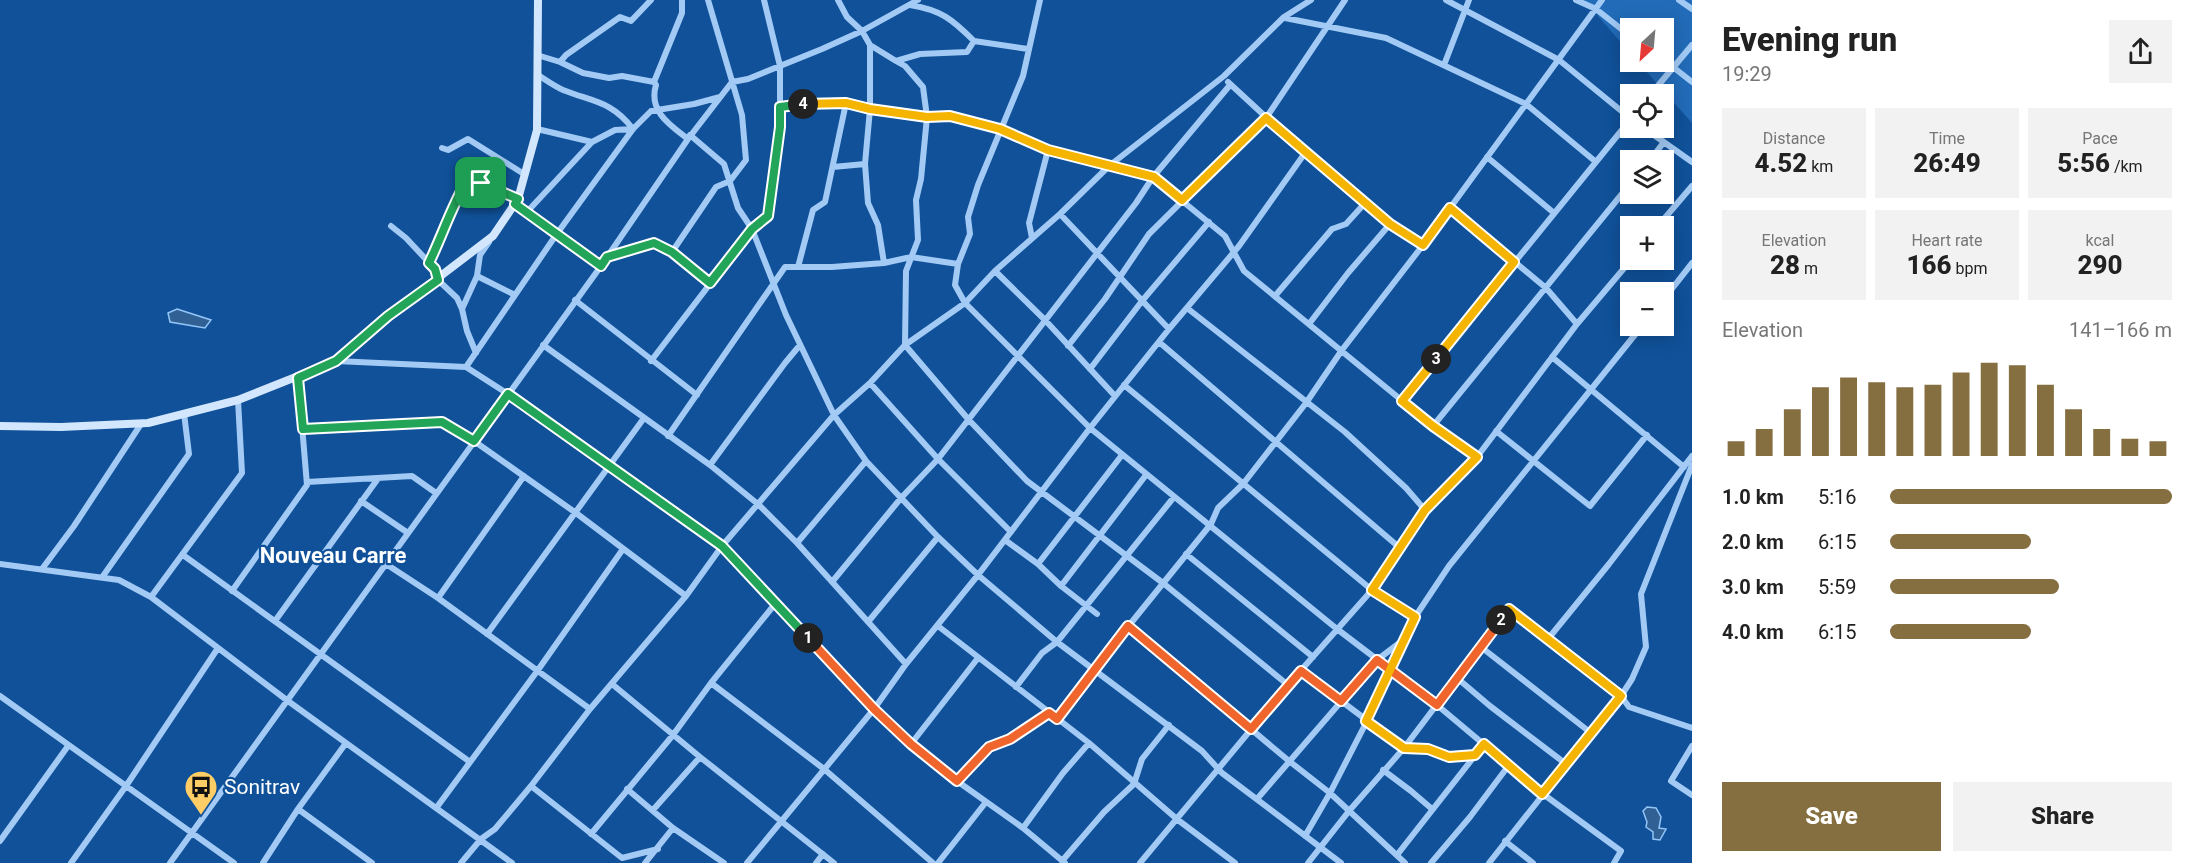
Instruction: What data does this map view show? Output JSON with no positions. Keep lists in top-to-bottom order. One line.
{"districts":["Nouveau Carre"],"places":{"bus stop":["Sonitrav"]},"north":"bottom left","page":{"heading":["Evening run","19:29"],"map_buttons":["+","−"],"pins":["4","3","2","1"],"stats":[["Distance","4.52 km"],["Time","26:49"],["Pace","5:56 /km"],["Elevation","28 m"],["Heart rate","166 bpm"],["kcal","290"]],"chart":["Elevation","141–166 m"],"list":[{"name":"1.0 km","note":"5:16"},{"name":"2.0 km","note":"6:15"},{"name":"3.0 km","note":"5:59"},{"name":"4.0 km","note":"6:15"}],"buttons":["Save","Share"]}}
